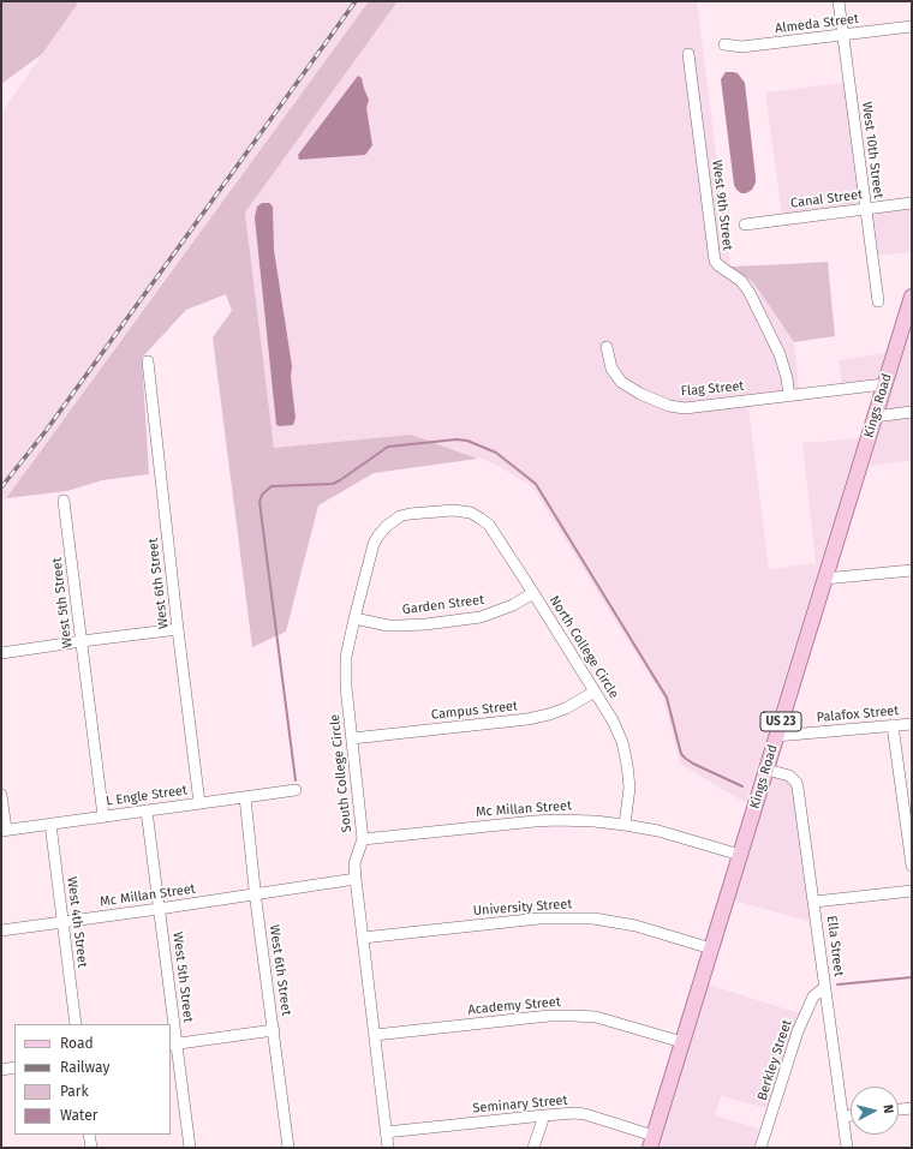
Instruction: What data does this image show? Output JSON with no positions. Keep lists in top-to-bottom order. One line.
{"streets":{"main road":["Kings Road","US 23"],"street":["Almeda Street","West 10th Street","Canal Street","West 9th Street","Flag Street","West 6th Street","West 5th Street","Garden Street","North College Circle","Campus Street","Palafox Street","South College Circle","L Engle Street","Mc Millan Street","University Street","West 4th Street","Ella Street","Academy Street","Berkley Street","Seminary Street"]},"crossings":[["Almeda Street","West 10th Street"],["West 10th Street","Canal Street"],["West 9th Street","Flag Street"],["Flag Street","Kings Road"],["Kings Road","Palafox Street"],["Kings Road","Mc Millan Street"],["Kings Road","University Street"],["Kings Road","Ella Street"],["Kings Road","Academy Street"],["Kings Road","Seminary Street"],["West 6th Street","L Engle Street"],["West 6th Street","Mc Millan Street"],["West 5th Street","L Engle Street"],["West 5th Street","Mc Millan Street"],["Garden Street","North College Circle"],["Garden Street","South College Circle"],["North College Circle","Campus Street"],["North College Circle","South College Circle"],["North College Circle","Mc Millan Street"],["Campus Street","South College Circle"],["South College Circle","Mc Millan Street"],["South College Circle","University Street"],["South College Circle","Academy Street"],["South College Circle","Seminary Street"],["L Engle Street","West 4th Street"],["Mc Millan Street","West 4th Street"],["Ella Street","Berkley Street"]],"legend":["Road","Railway","Park","Water"],"north":"right"}
